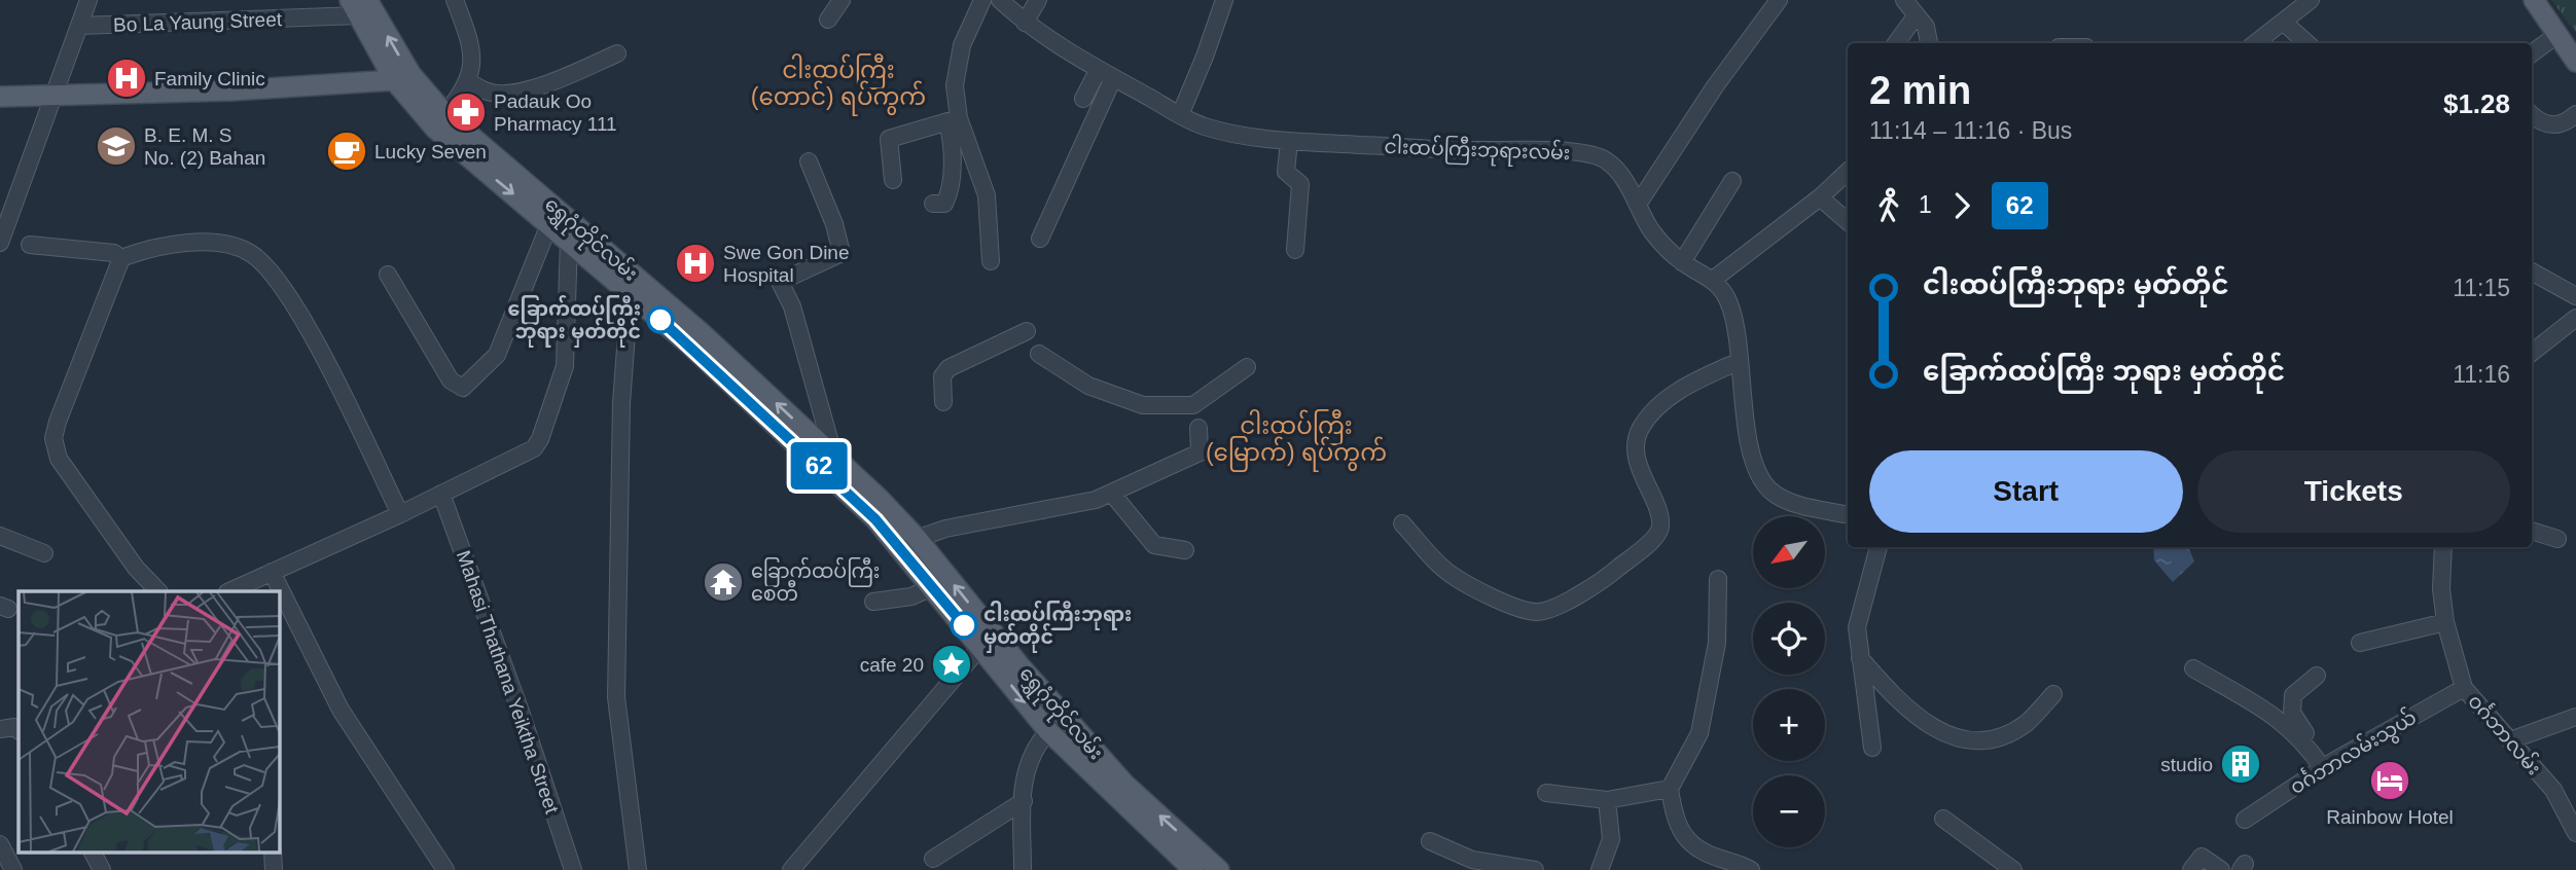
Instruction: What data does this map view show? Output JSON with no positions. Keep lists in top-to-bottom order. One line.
{"streets":{"main road":["ရွှေဂုံတိုင်လမ်း"],"street":["Bo La Yaung Street","ငါးထပ်ကြီးဘုရားလမ်း","Mahasi Thathana Yeiktha Street","ဝင်္ဂဘာလမ်း","ဝင်္ဂဘာလမ်းသွယ်"]},"crossings":[["Bo La Yaung Street","ရွှေဂုံတိုင်လမ်း"],["ဝင်္ဂဘာလမ်း","ဝင်္ဂဘာလမ်းသွယ်"]],"districts":["ငါးထပ်ကြီး (တောင်) ရပ်ကွက်","ငါးထပ်ကြီး (မြောက်) ရပ်ကွက်"],"places":{"hospital":["Family Clinic","Swe Gon Dine Hospital"],"pharmacy":["Padauk Oo Pharmacy 111"],"school or university":["B. E. M. S No. (2) Bahan"],"cafe":["Lucky Seven"],"other":["ခြောက်ထပ်ကြီး ဘုရား မှတ်တိုင်","ငါးထပ်ကြီးဘုရား မှတ်တိုင်"],"temple":["ခြောက်ထပ်ကြီး စေတီ"],"place":["cafe 20"],"building":["studio"],"hotel":["Rainbow Hotel"]},"lines":["bus line 62"],"north":"bottom left","page":{"on_map":"62","heading":["2 min","11:14 – 11:16 · Bus","$1.28"],"legs":["1","62"],"list":[{"name":"ငါးထပ်ကြီးဘုရား မှတ်တိုင်","value":"11:15"},{"name":"ခြောက်ထပ်ကြီး ဘုရား မှတ်တိုင်","value":"11:16"}],"buttons":["Start","Tickets"],"map_buttons":["+","−"]}}
